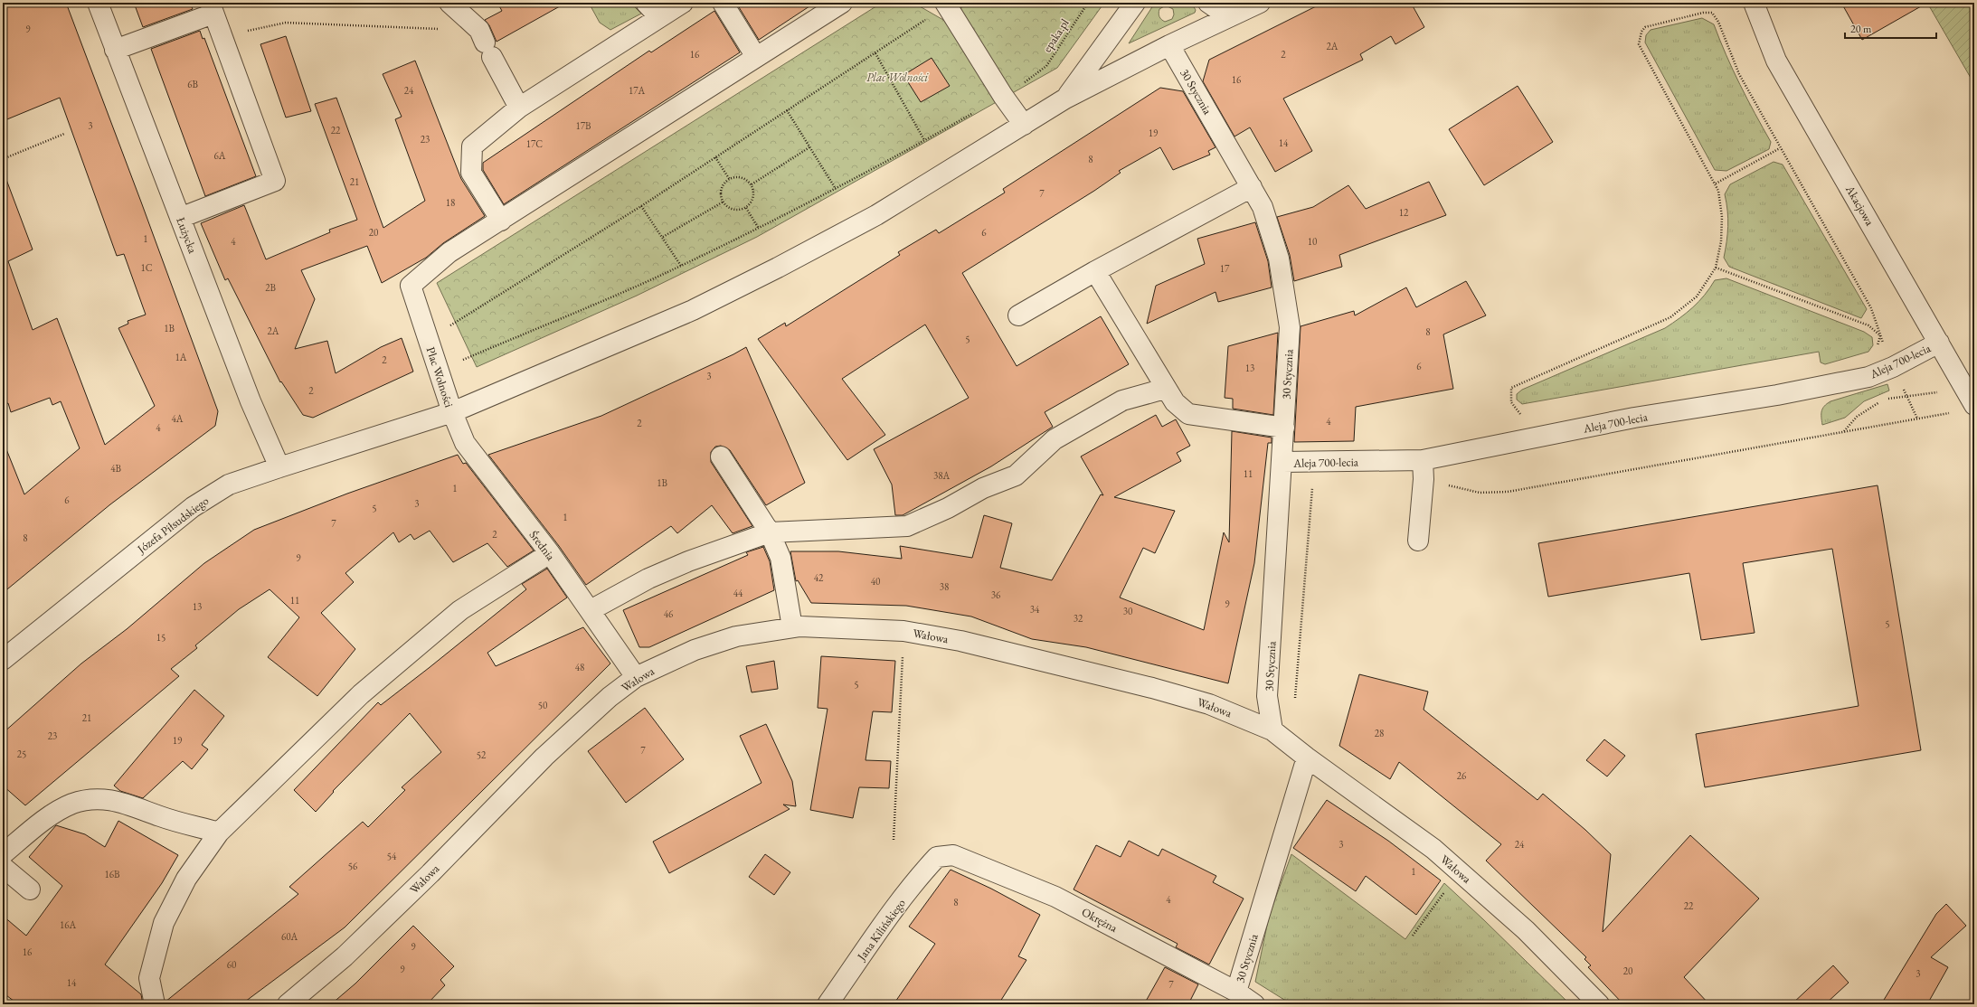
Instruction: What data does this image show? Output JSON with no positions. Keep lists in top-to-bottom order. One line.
{"streets":{"street":["30 Stycznia","Akacjowa","Łużycka","Aleja 700-lecia","Plac Wolności","Józefa Piłsudskiego","Średnia","Wałowa","Okrężna","Jana Kilińskiego"],"path":["epaka.pl"]},"crossings":[["30 Stycznia","Aleja 700-lecia"],["30 Stycznia","Plac Wolności"],["30 Stycznia","Wałowa"],["30 Stycznia","Okrężna"],["Akacjowa","Aleja 700-lecia"],["Łużycka","Józefa Piłsudskiego"],["Plac Wolności","Józefa Piłsudskiego"],["Plac Wolności","Średnia"],["Józefa Piłsudskiego","Średnia"],["Średnia","Wałowa"],["Okrężna","Jana Kilińskiego"]],"parks":["Plac Wolności"],"house_numbers":["9","2A","16","2","16","6B","24","17A","3","17B","22","19","23","14","17C","6A","8","21","7","18","12","20","6","1","4","10","1C","17","2B","1B","2A","8","5","1A","2","6","13","3","2","4A","4","2","4","4B","11","38A","1B","1","6","3","5","1","7","2","8","9","42","40","38","44","36","11","9","13","34","30","46","32","5","15","48","5","50","21","28","23","19","7","25","52","26","3","24","54","56","1","16B","4","8","22","16A","60A","9","16","60","9","20","3","14","7"],"scale_bar":"20 m"}
